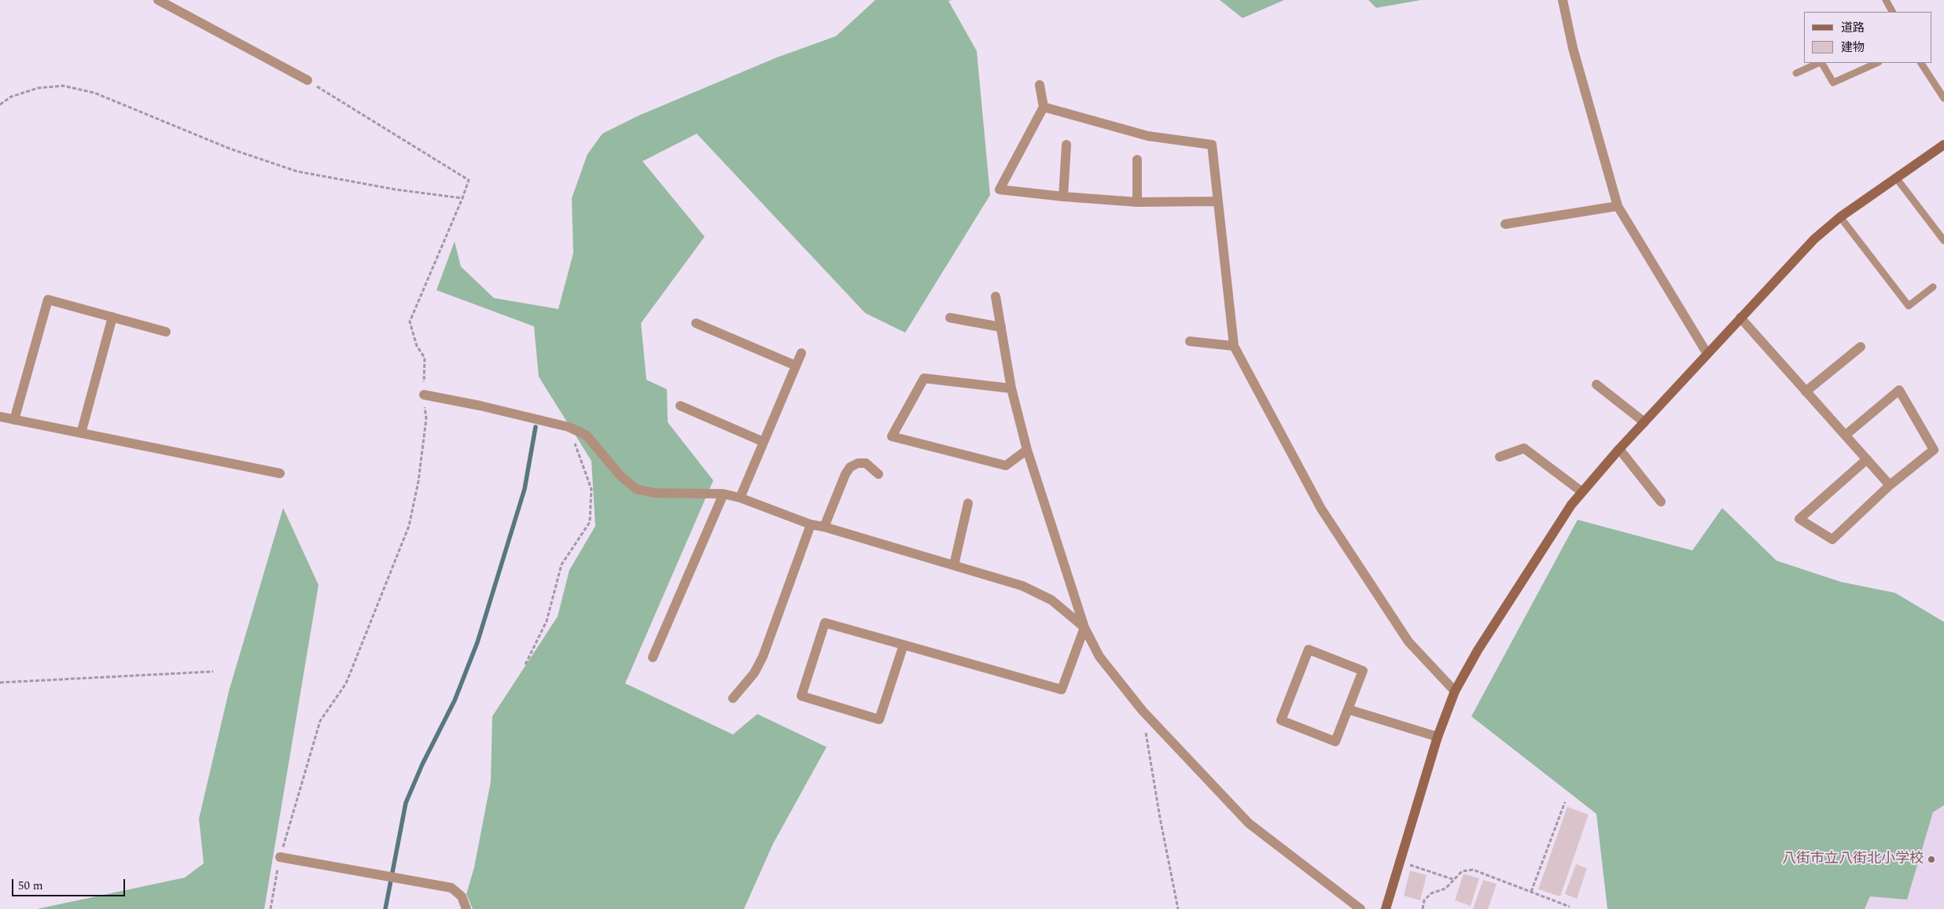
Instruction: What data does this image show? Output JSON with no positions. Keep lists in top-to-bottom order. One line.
{"places":["八街市立八街北小学校"],"legend":["道路","建物"],"scale_bar":"50 m"}
